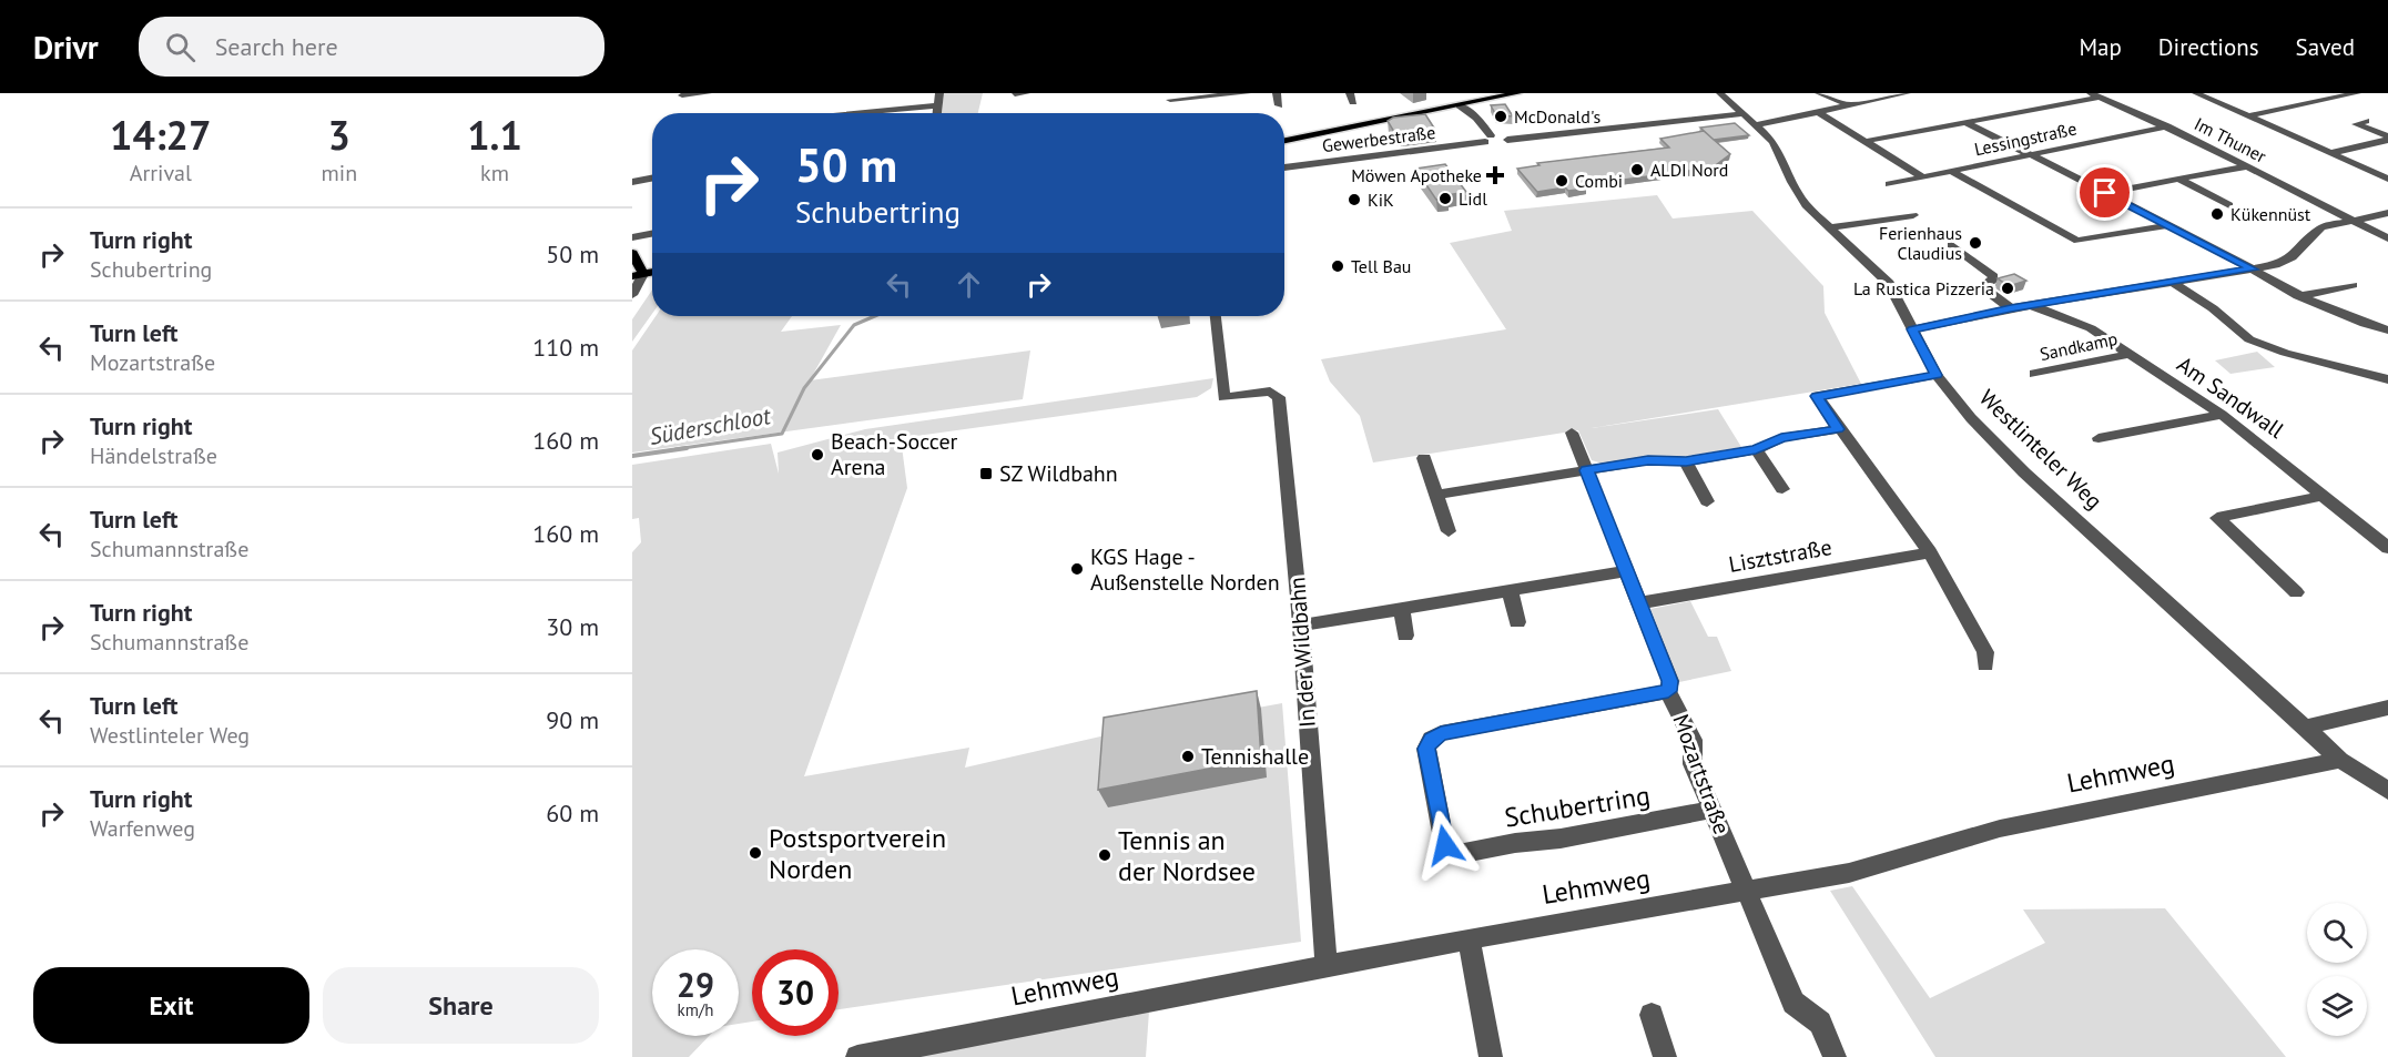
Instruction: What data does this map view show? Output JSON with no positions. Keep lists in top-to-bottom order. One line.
{"streets":{"street":["Gewerbestraße","Lessingstraße","Im Thuner","Sandkamp","Am Sandwall","Westlinteler Weg","Lisztstraße","In der Wildbahn","Lehmweg","Mozartstraße","Schubertring"]},"crossings":[["Gewerbestraße","Westlinteler Weg"],["Lessingstraße","Im Thuner"],["Sandkamp","Am Sandwall"],["Westlinteler Weg","Lehmweg"],["Lisztstraße","Mozartstraße"],["In der Wildbahn","Lehmweg"],["Lehmweg","Mozartstraße"],["Mozartstraße","Schubertring"]],"water":["Süderschloot"],"places":{"other":["McDonald's","ALDI Nord","Combi","Lidl","KiK","Kükennüst","Ferienhaus Claudius","Tell Bau","La Rustica Pizzeria","Beach-Soccer Arena","KGS Hage - Außenstelle Norden","Tennishalle","Postsportverein Norden","Tennis an der Nordsee"],"health":["Möwen Apotheke"],"transit":["SZ Wildbahn"]},"page":{"header":"Drivr","search":"Search here","nav":["Map","Directions","Saved"],"eta":["14:27","Arrival","3","min","1.1","km"],"turn":["50 m","Schubertring"],"list":[{"name":"Turn right","note":"Schubertring","value":"50 m"},{"name":"Turn left","note":"Mozartstraße","value":"110 m"},{"name":"Turn right","note":"Händelstraße","value":"160 m"},{"name":"Turn left","note":"Schumannstraße","value":"160 m"},{"name":"Turn right","note":"Schumannstraße","value":"30 m"},{"name":"Turn left","note":"Westlinteler Weg","value":"90 m"},{"name":"Turn right","note":"Warfenweg","value":"60 m"}],"speed":"29 km/h","limit":"30","buttons":["Exit","Share"]}}
